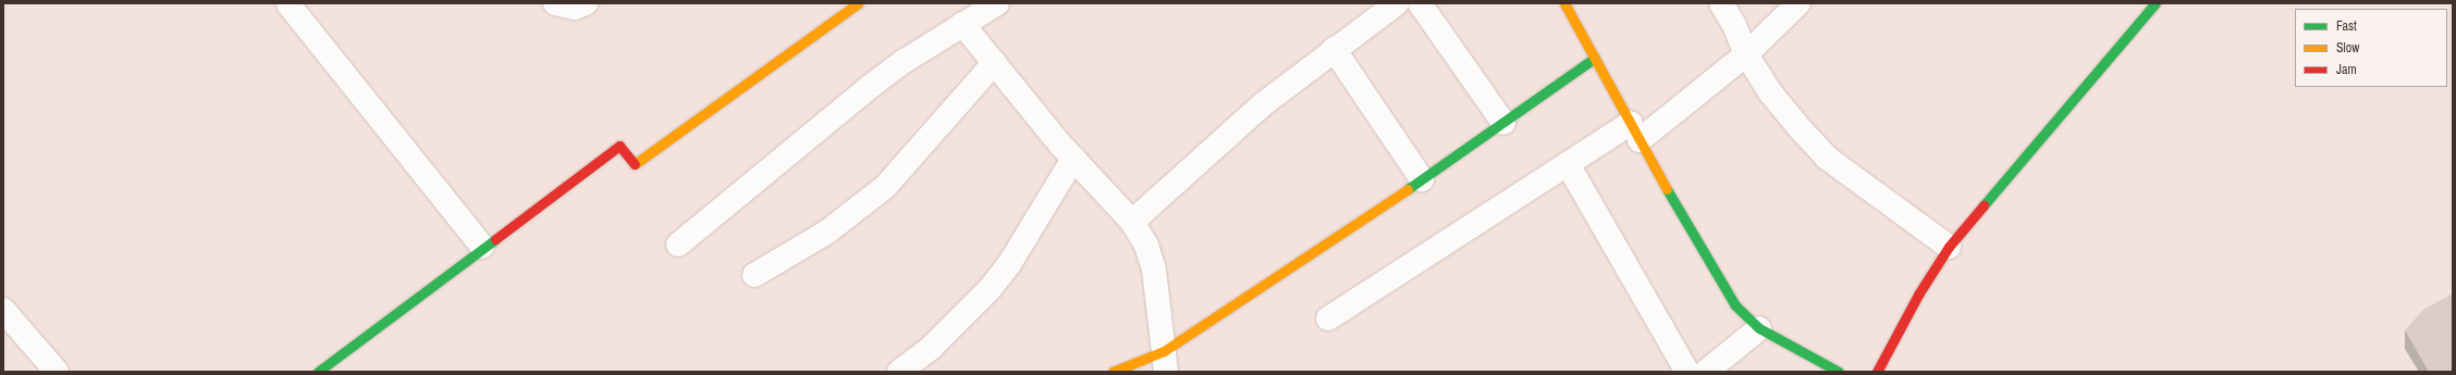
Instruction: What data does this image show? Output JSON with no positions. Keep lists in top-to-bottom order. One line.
{"legend":["Fast","Slow","Jam"]}
